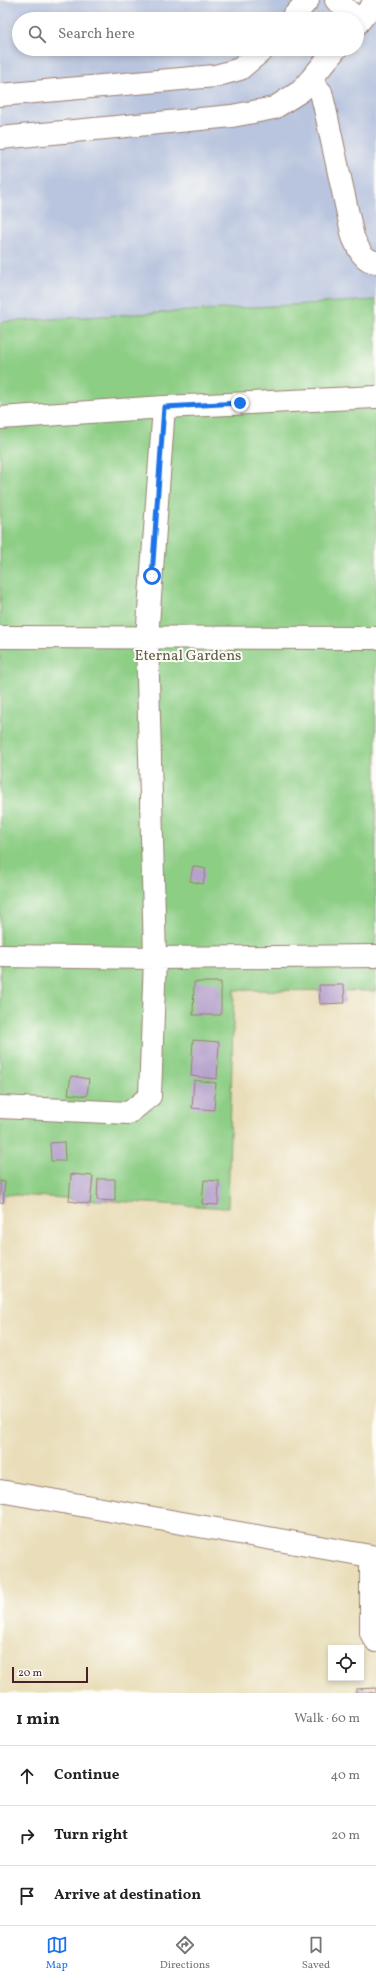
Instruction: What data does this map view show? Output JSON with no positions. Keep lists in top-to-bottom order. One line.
{"parks":["Eternal Gardens"],"scale_bar":"20 m","page":{"search":"Search here","scale":"20 m","heading":["1 min","Walk · 60 m"],"list":[["Continue","40 m"],["Turn right","20 m"],"Arrive at destination"],"nav":["Map","Directions","Saved"]}}
